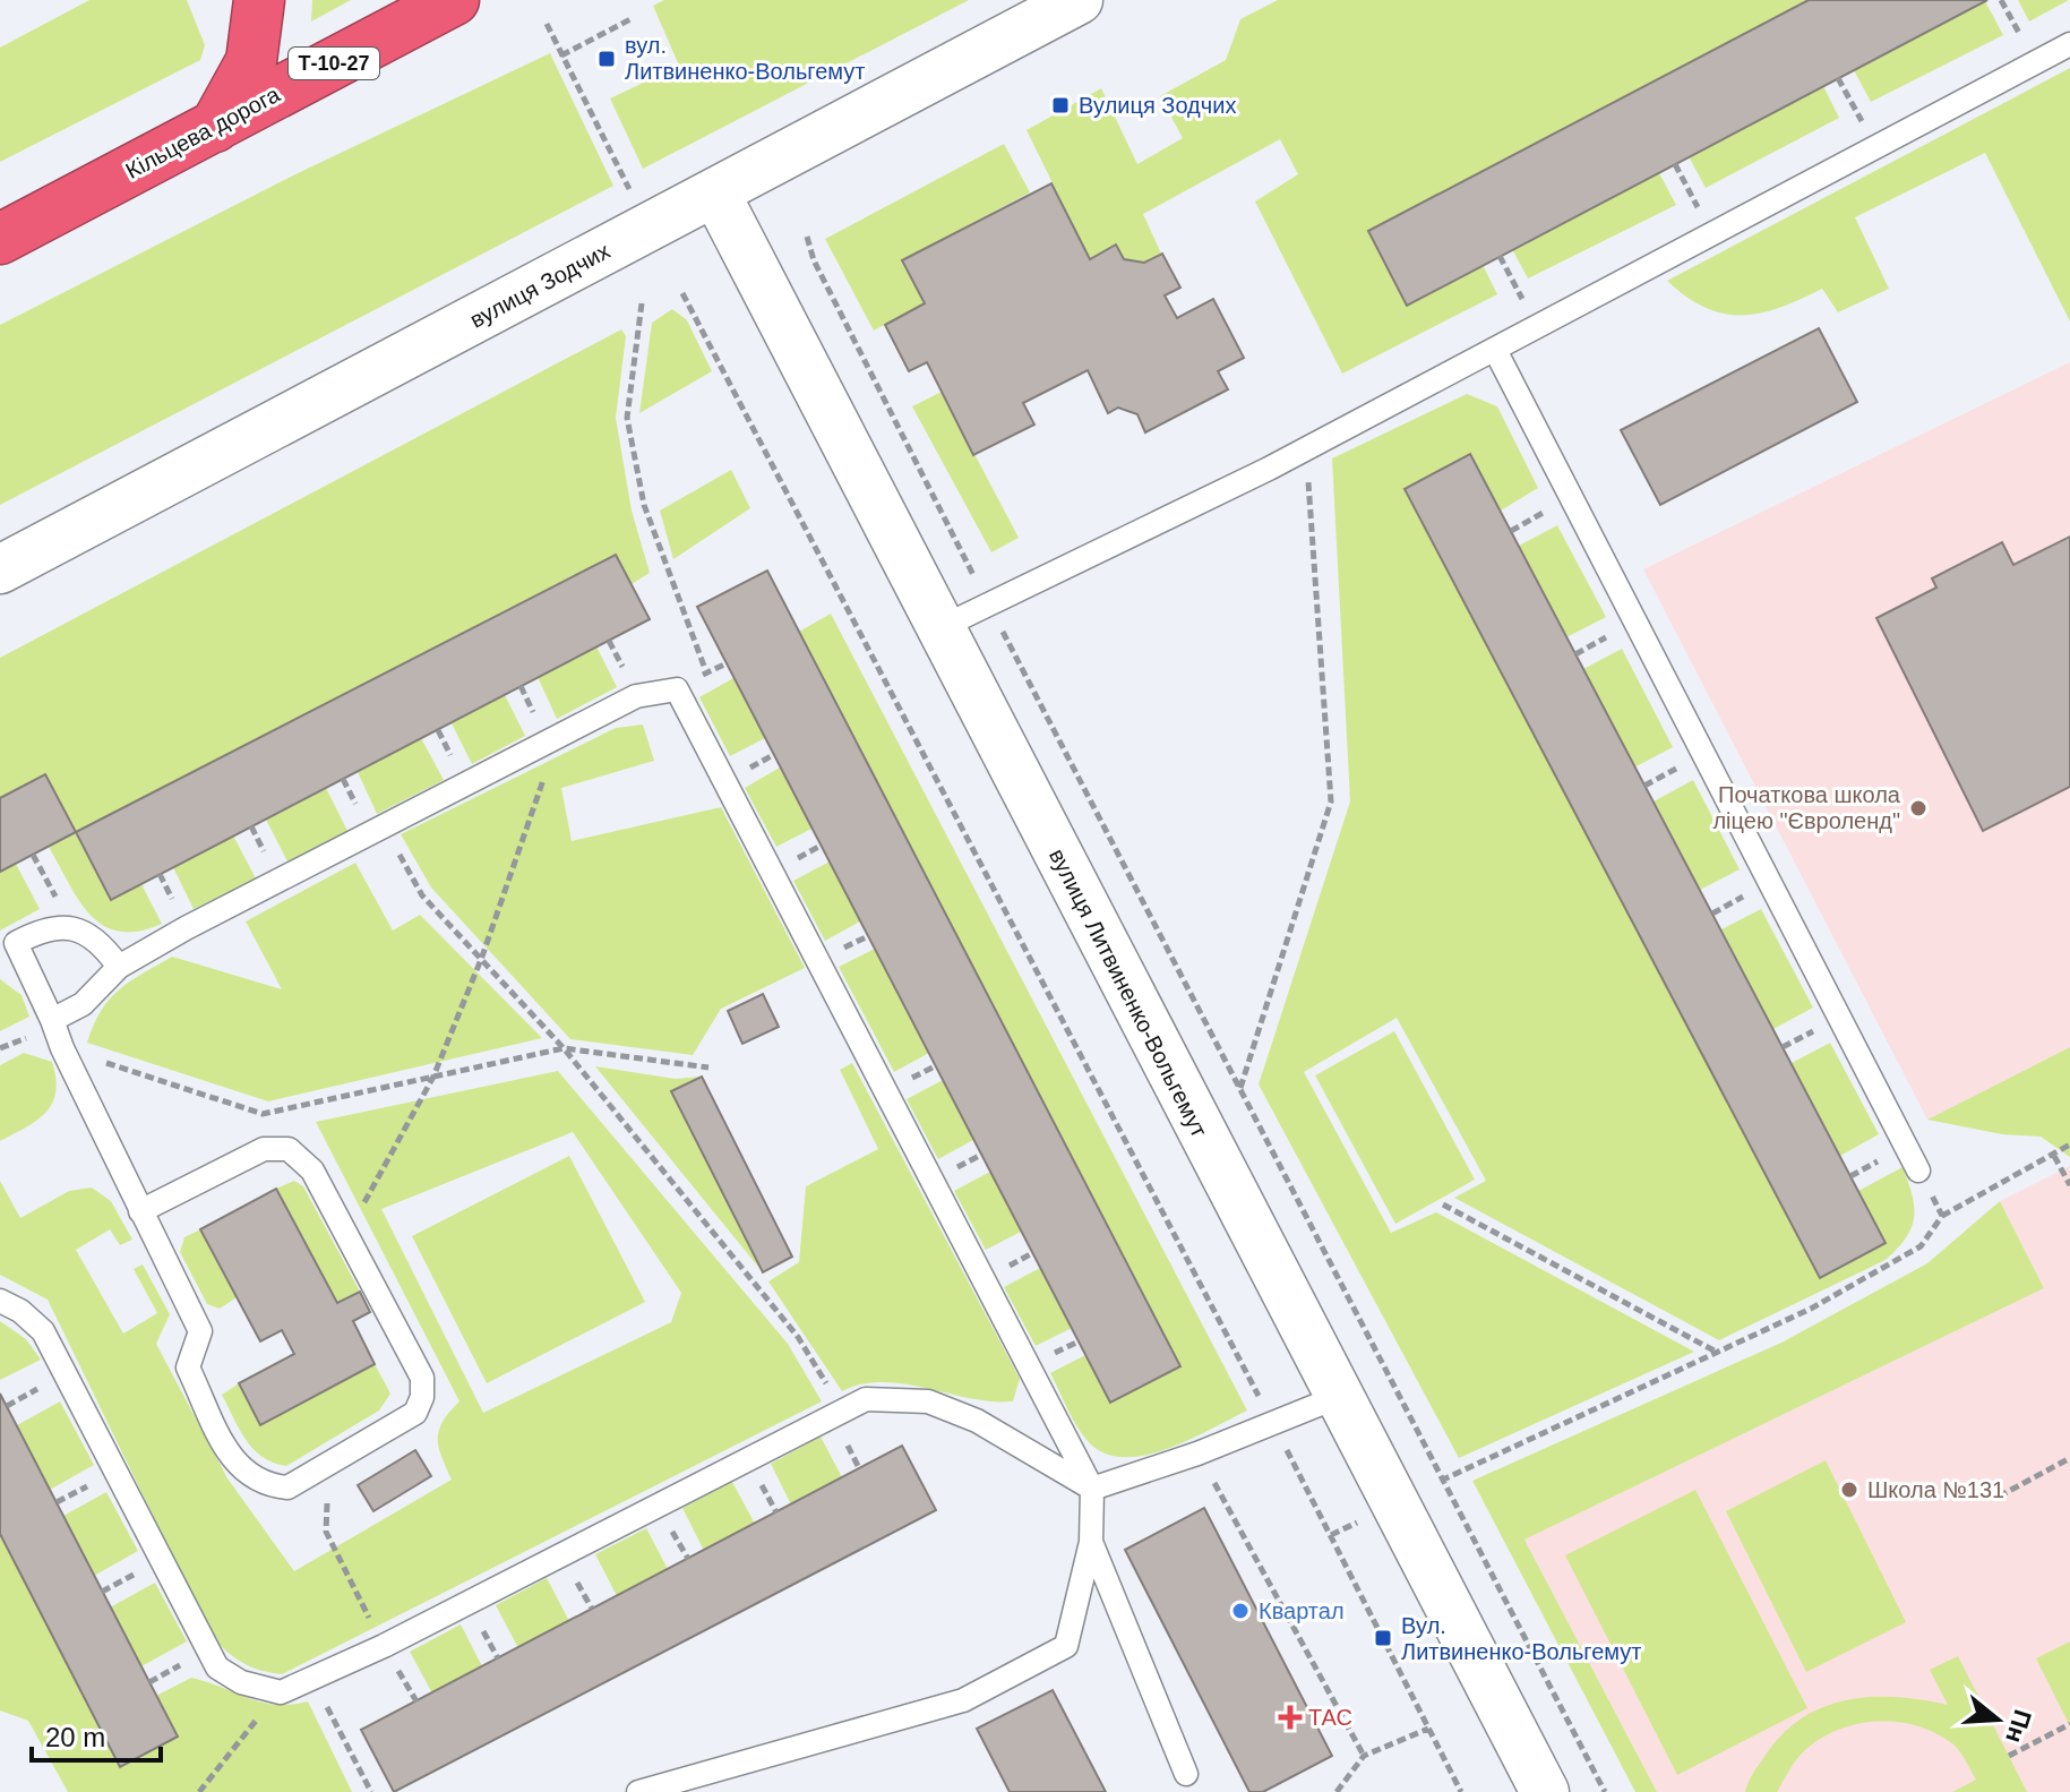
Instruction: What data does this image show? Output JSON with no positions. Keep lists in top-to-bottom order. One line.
{"streets":{"highway":["Т-10-27","Кільцева дорога"],"street":["вулиця Зодчих","вулиця Литвиненко-Вольгемут"]},"crossings":[["вулиця Зодчих","вулиця Литвиненко-Вольгемут"]],"places":{"transit":["вул. Литвиненко-Вольгемут","Вулиця Зодчих","Вул. Литвиненко-Вольгемут"],"other":["Початкова школа ліцею \"Євроленд\"","Школа №131","Квартал"],"health":["ТАС"]},"scale_bar":"20 m","north":"right"}
